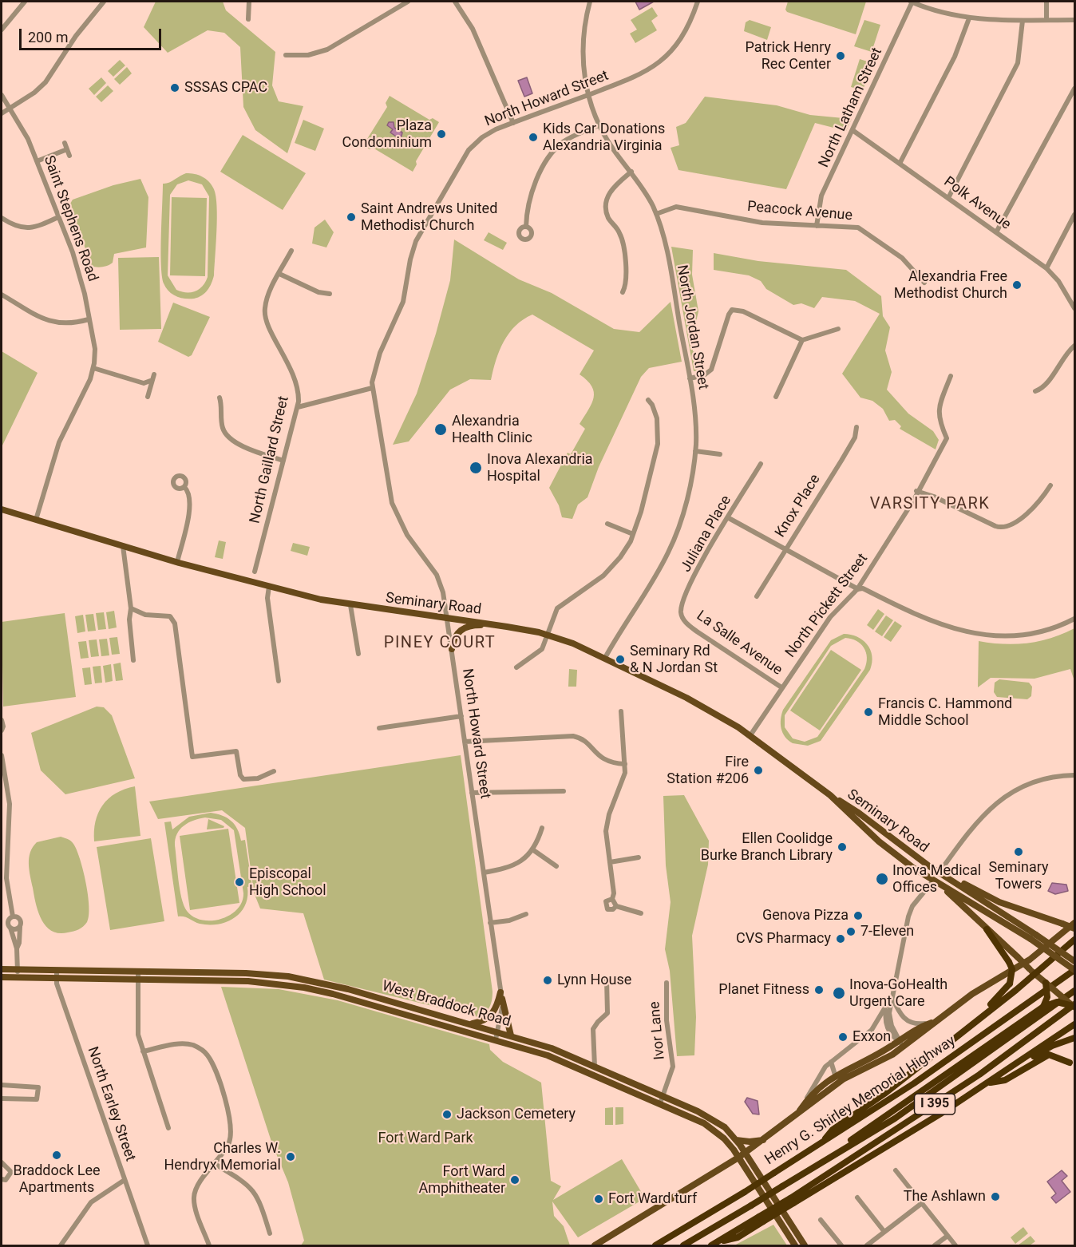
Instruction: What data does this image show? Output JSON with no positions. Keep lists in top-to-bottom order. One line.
{"streets":{"highway":["Henry G. Shirley Memorial Highway","I 395"],"main road":["Seminary Road","West Braddock Road"],"street":["North Howard Street","North Latham Street","Polk Avenue","Peacock Avenue","Saint Stephens Road","North Jordan Street","North Gaillard Street","Knox Place","Juliana Place","North Pickett Street","La Salle Avenue","Ivor Lane","North Earley Street"]},"crossings":[["North Howard Street","North Jordan Street"],["North Howard Street","Seminary Road"],["North Howard Street","West Braddock Road"],["North Latham Street","Polk Avenue"],["North Latham Street","Peacock Avenue"],["Peacock Avenue","North Jordan Street"],["Saint Stephens Road","Seminary Road"],["North Jordan Street","Seminary Road"],["Juliana Place","La Salle Avenue"],["Seminary Road","North Pickett Street"],["Seminary Road","Henry G. Shirley Memorial Highway"],["North Pickett Street","La Salle Avenue"],["West Braddock Road","Ivor Lane"],["West Braddock Road","North Earley Street"]],"districts":["VARSITY PARK","PINEY COURT"],"parks":["Fort Ward Park"],"places":["Patrick Henry Rec Center","SSSAS CPAC","Plaza Condominium","Kids Car Donations Alexandria Virginia","Saint Andrews United Methodist Church","Alexandria Free Methodist Church","Alexandria Health Clinic","Inova Alexandria Hospital","Seminary Rd & N Jordan St","Francis C. Hammond Middle School","Fire Station #206","Ellen Coolidge Burke Branch Library","Seminary Towers","Inova Medical Offices","Episcopal High School","Genova Pizza","7-Eleven","CVS Pharmacy","Lynn House","Planet Fitness","Inova-GoHealth Urgent Care","Exxon","Jackson Cemetery","Braddock Lee Apartments","Charles W. Hendryx Memorial","Fort Ward Amphitheater","The Ashlawn","Fort Ward turf"],"scale_bar":"200 m"}
